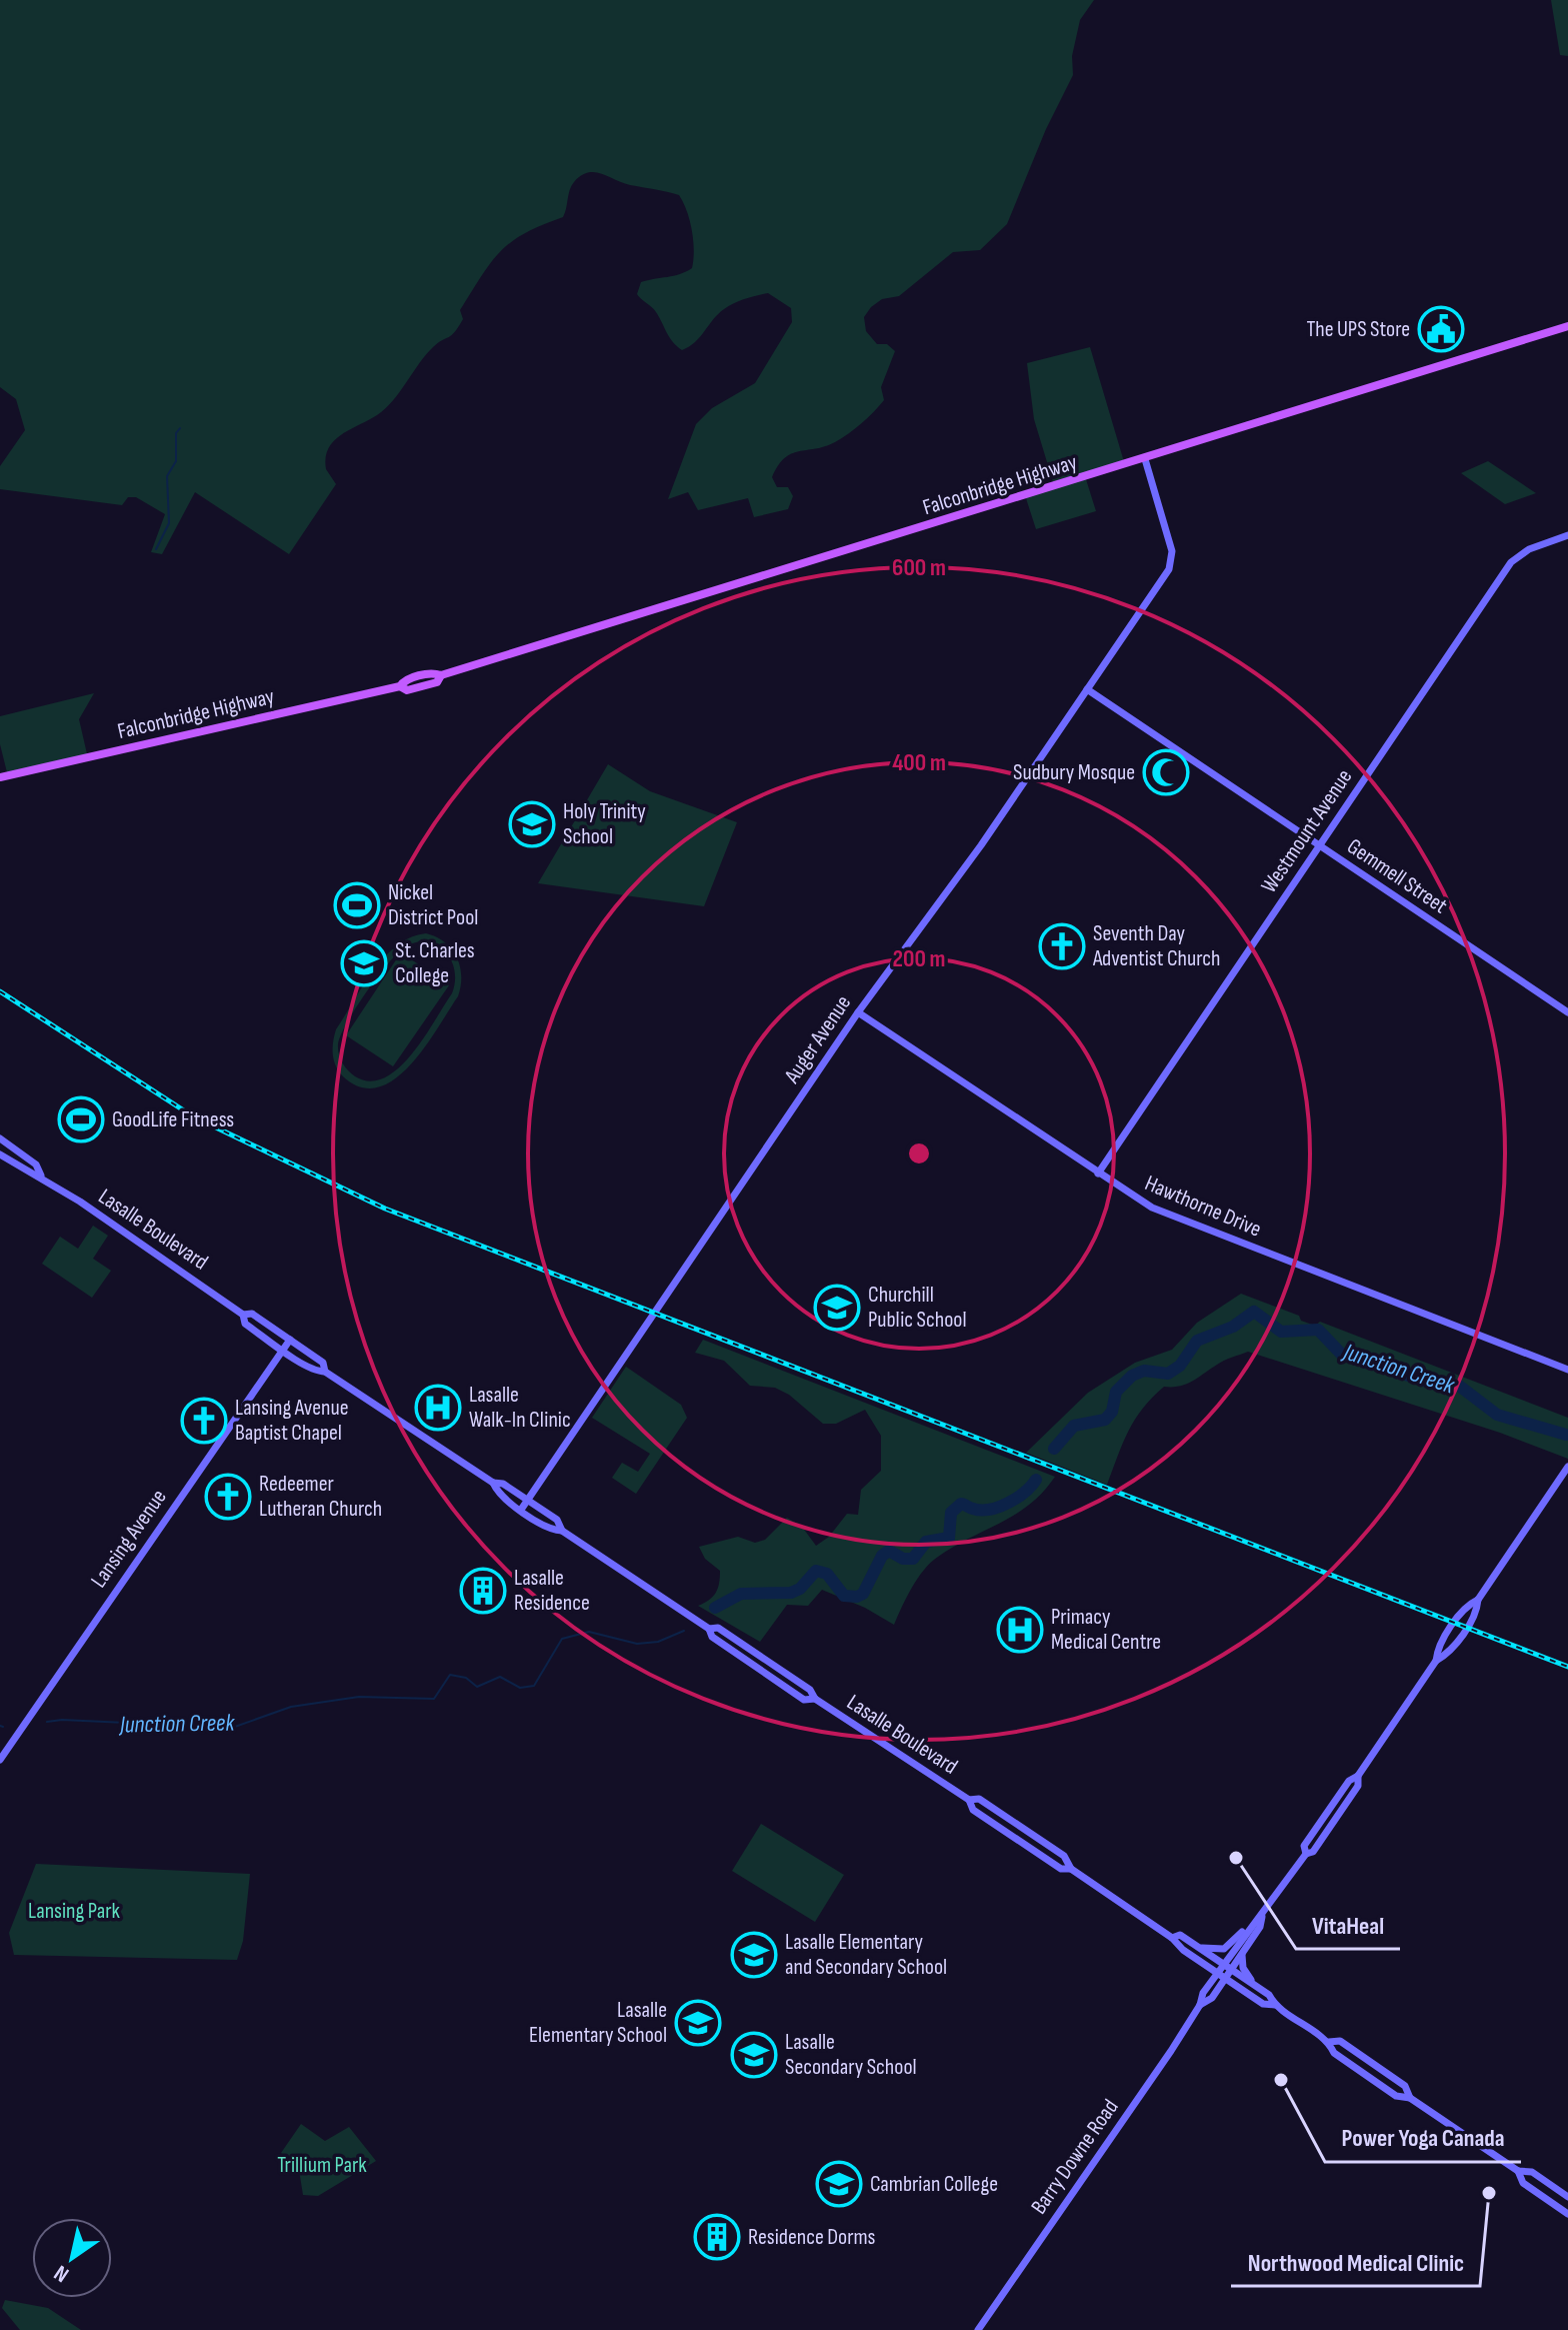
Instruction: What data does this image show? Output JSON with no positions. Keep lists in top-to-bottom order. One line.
{"streets":{"main road":["Falconbridge Highway","Westmount Avenue","Gemmell Street","Auger Avenue","Hawthorne Drive","Lasalle Boulevard","Lansing Avenue","Barry Downe Road"]},"crossings":[["Falconbridge Highway","Auger Avenue"],["Westmount Avenue","Gemmell Street"],["Westmount Avenue","Hawthorne Drive"],["Gemmell Street","Auger Avenue"],["Auger Avenue","Hawthorne Drive"],["Auger Avenue","Lasalle Boulevard"],["Lasalle Boulevard","Lansing Avenue"],["Lasalle Boulevard","Barry Downe Road"]],"water":["Junction Creek"],"parks":["Lansing Park","Trillium Park"],"places":{"public building":["The UPS Store"],"mosque":["Sudbury Mosque"],"school or university":["Holy Trinity School","St. Charles College","Churchill Public School","Lasalle Elementary and Secondary School","Lasalle Elementary School","Lasalle Secondary School","Cambrian College"],"sports":["Nickel District Pool","GoodLife Fitness"],"church":["Seventh Day Adventist Church","Lansing Avenue Baptist Chapel","Redeemer Lutheran Church"],"hospital":["Lasalle Walk-In Clinic","Primacy Medical Centre"],"building":["Lasalle Residence","Residence Dorms"],"other":["VitaHeal","Power Yoga Canada","Northwood Medical Clinic"]},"north":"bottom left","rings":["600 m","400 m","200 m"]}
